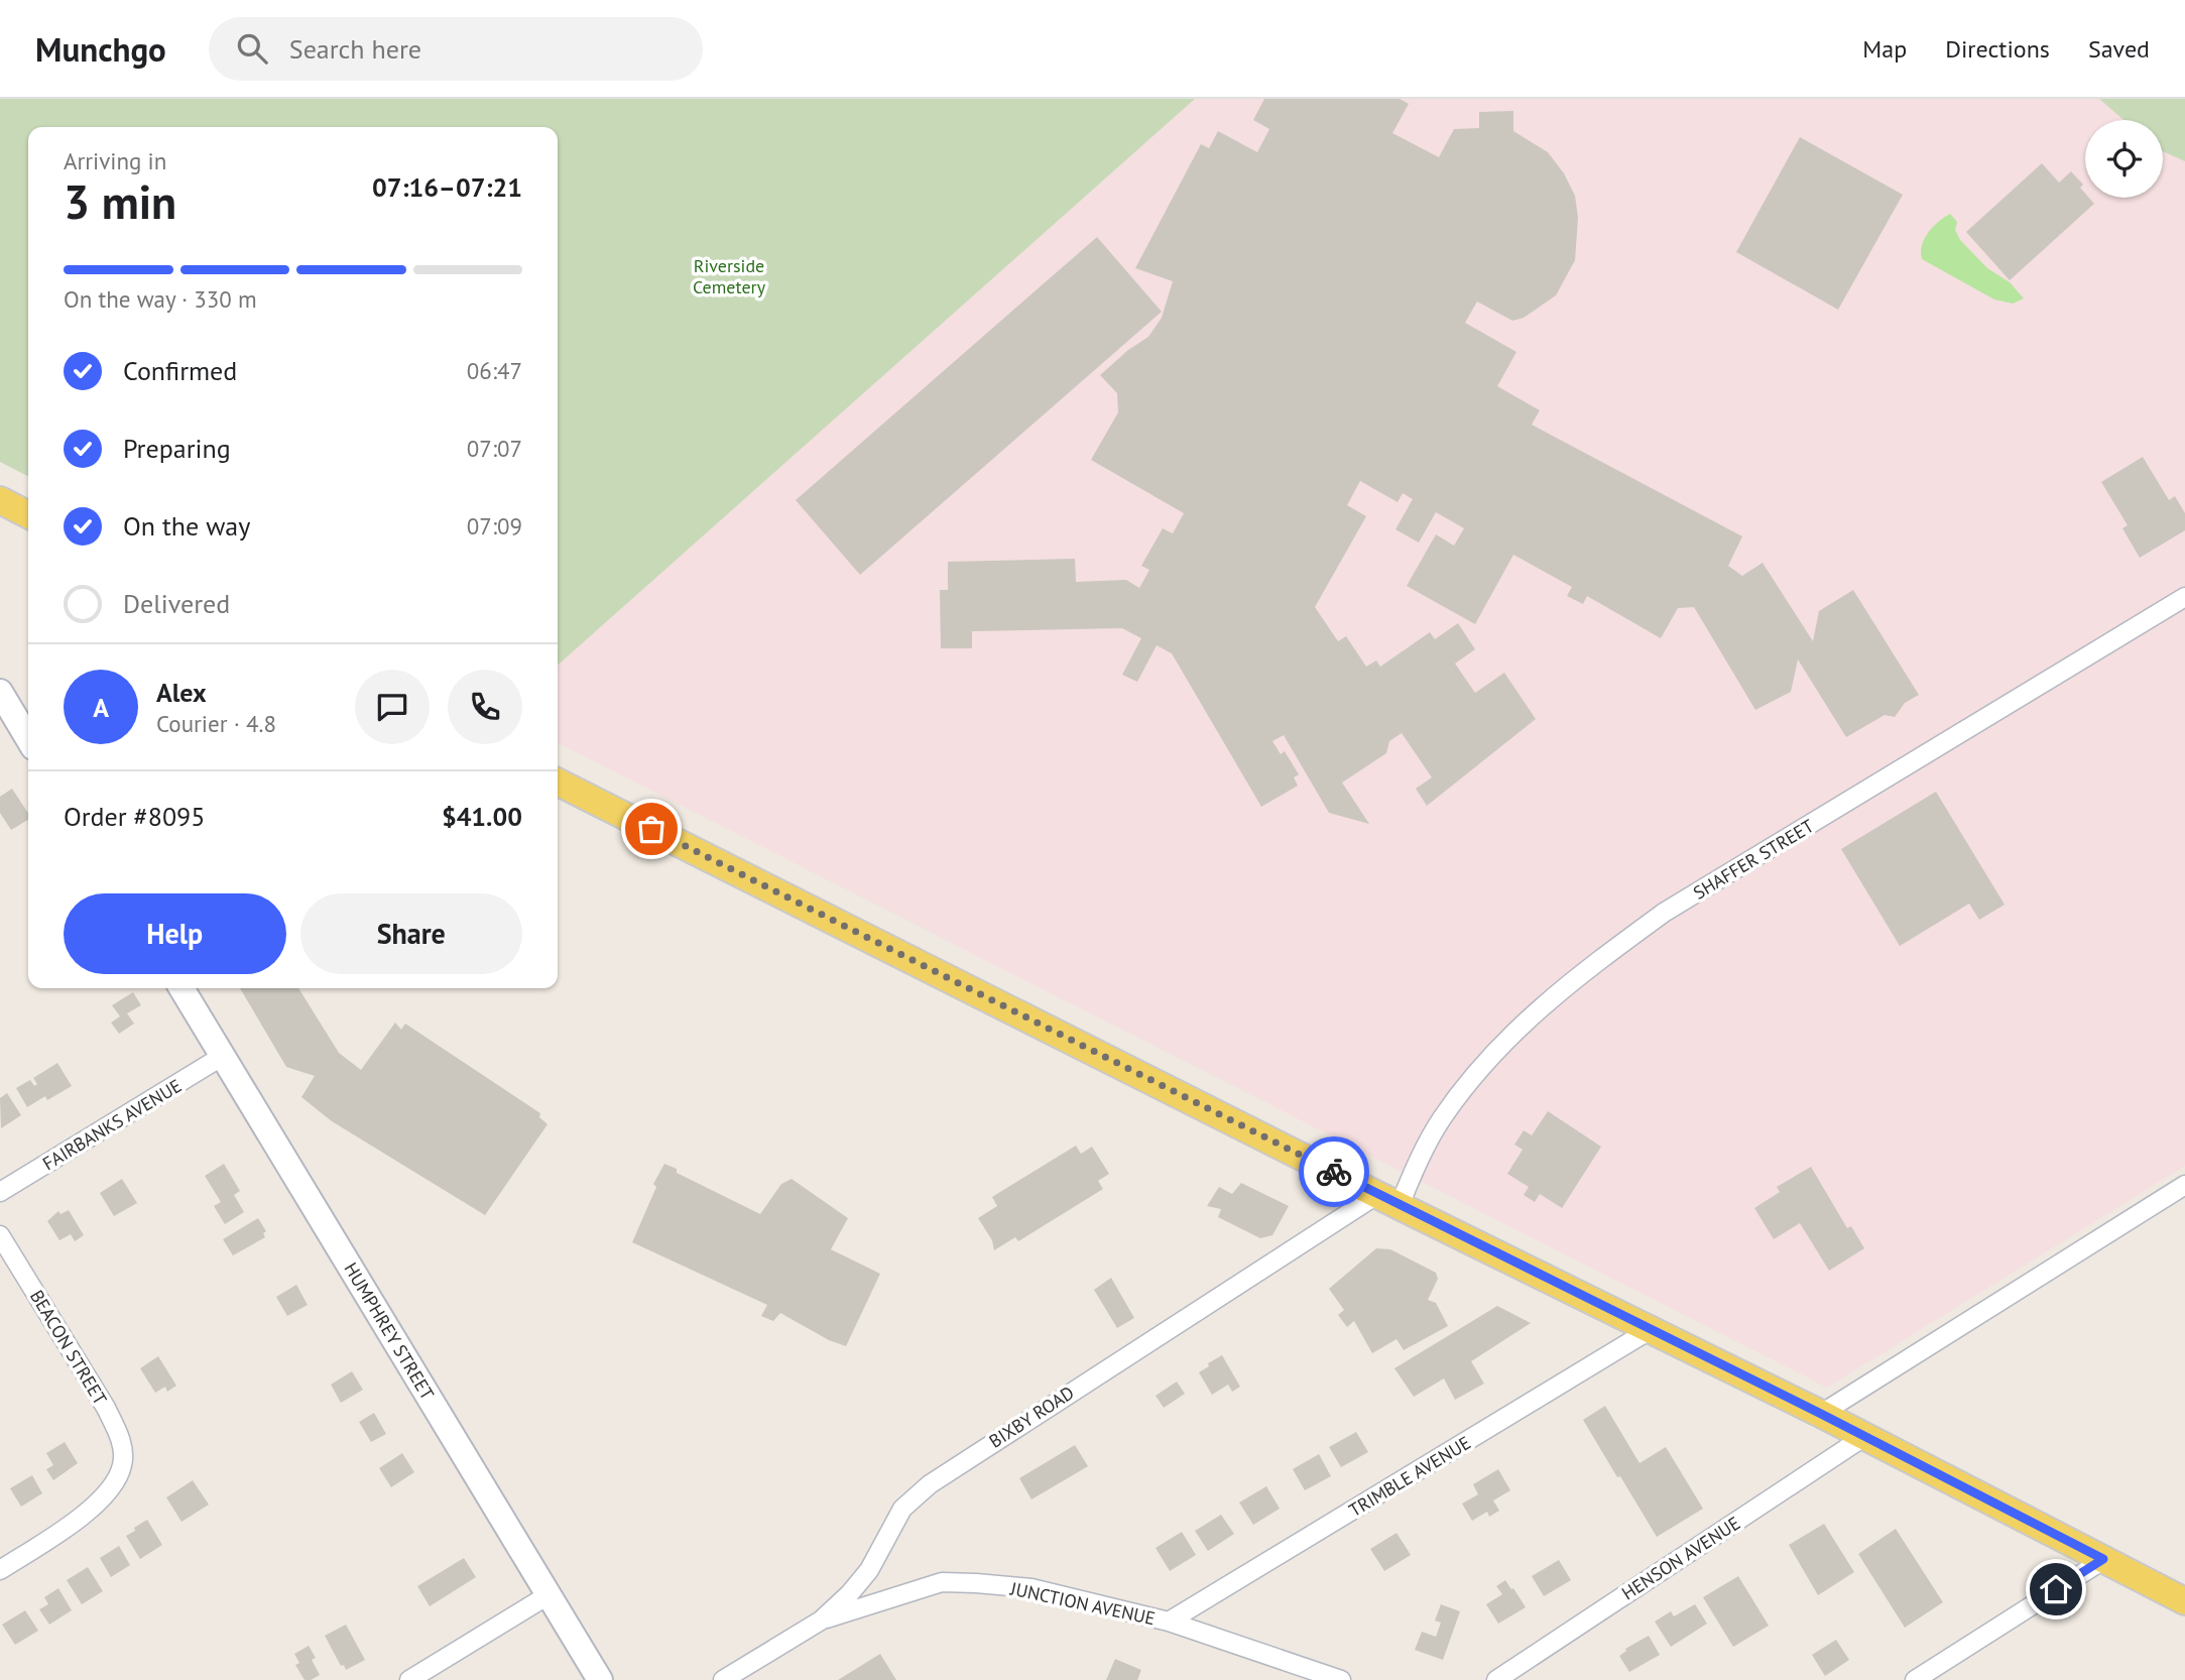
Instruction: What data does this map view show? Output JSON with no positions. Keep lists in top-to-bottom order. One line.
{"streets":{"street":["SHAFFER STREET","FAIRBANKS AVENUE","HUMPHREY STREET","BEACON STREET","BIXBY ROAD","TRIMBLE AVENUE","HENSON AVENUE","JUNCTION AVENUE"]},"crossings":[["SHAFFER STREET","BIXBY ROAD"],["FAIRBANKS AVENUE","HUMPHREY STREET"],["BIXBY ROAD","JUNCTION AVENUE"],["TRIMBLE AVENUE","JUNCTION AVENUE"]],"parks":["Riverside Cemetery"],"page":{"header":"Munchgo","search":"Search here","nav":["Map","Directions","Saved"],"heading":["3 min","Arriving in","07:16–07:21"],"panel":["Alex","Courier · 4.8","Order #8095","$41.00"],"bar":"On the way · 330 m","list":[["Confirmed","06:47"],["Preparing","07:07"],["On the way","07:09"],"Delivered"],"round":"A","buttons":["Help","Share"]}}
